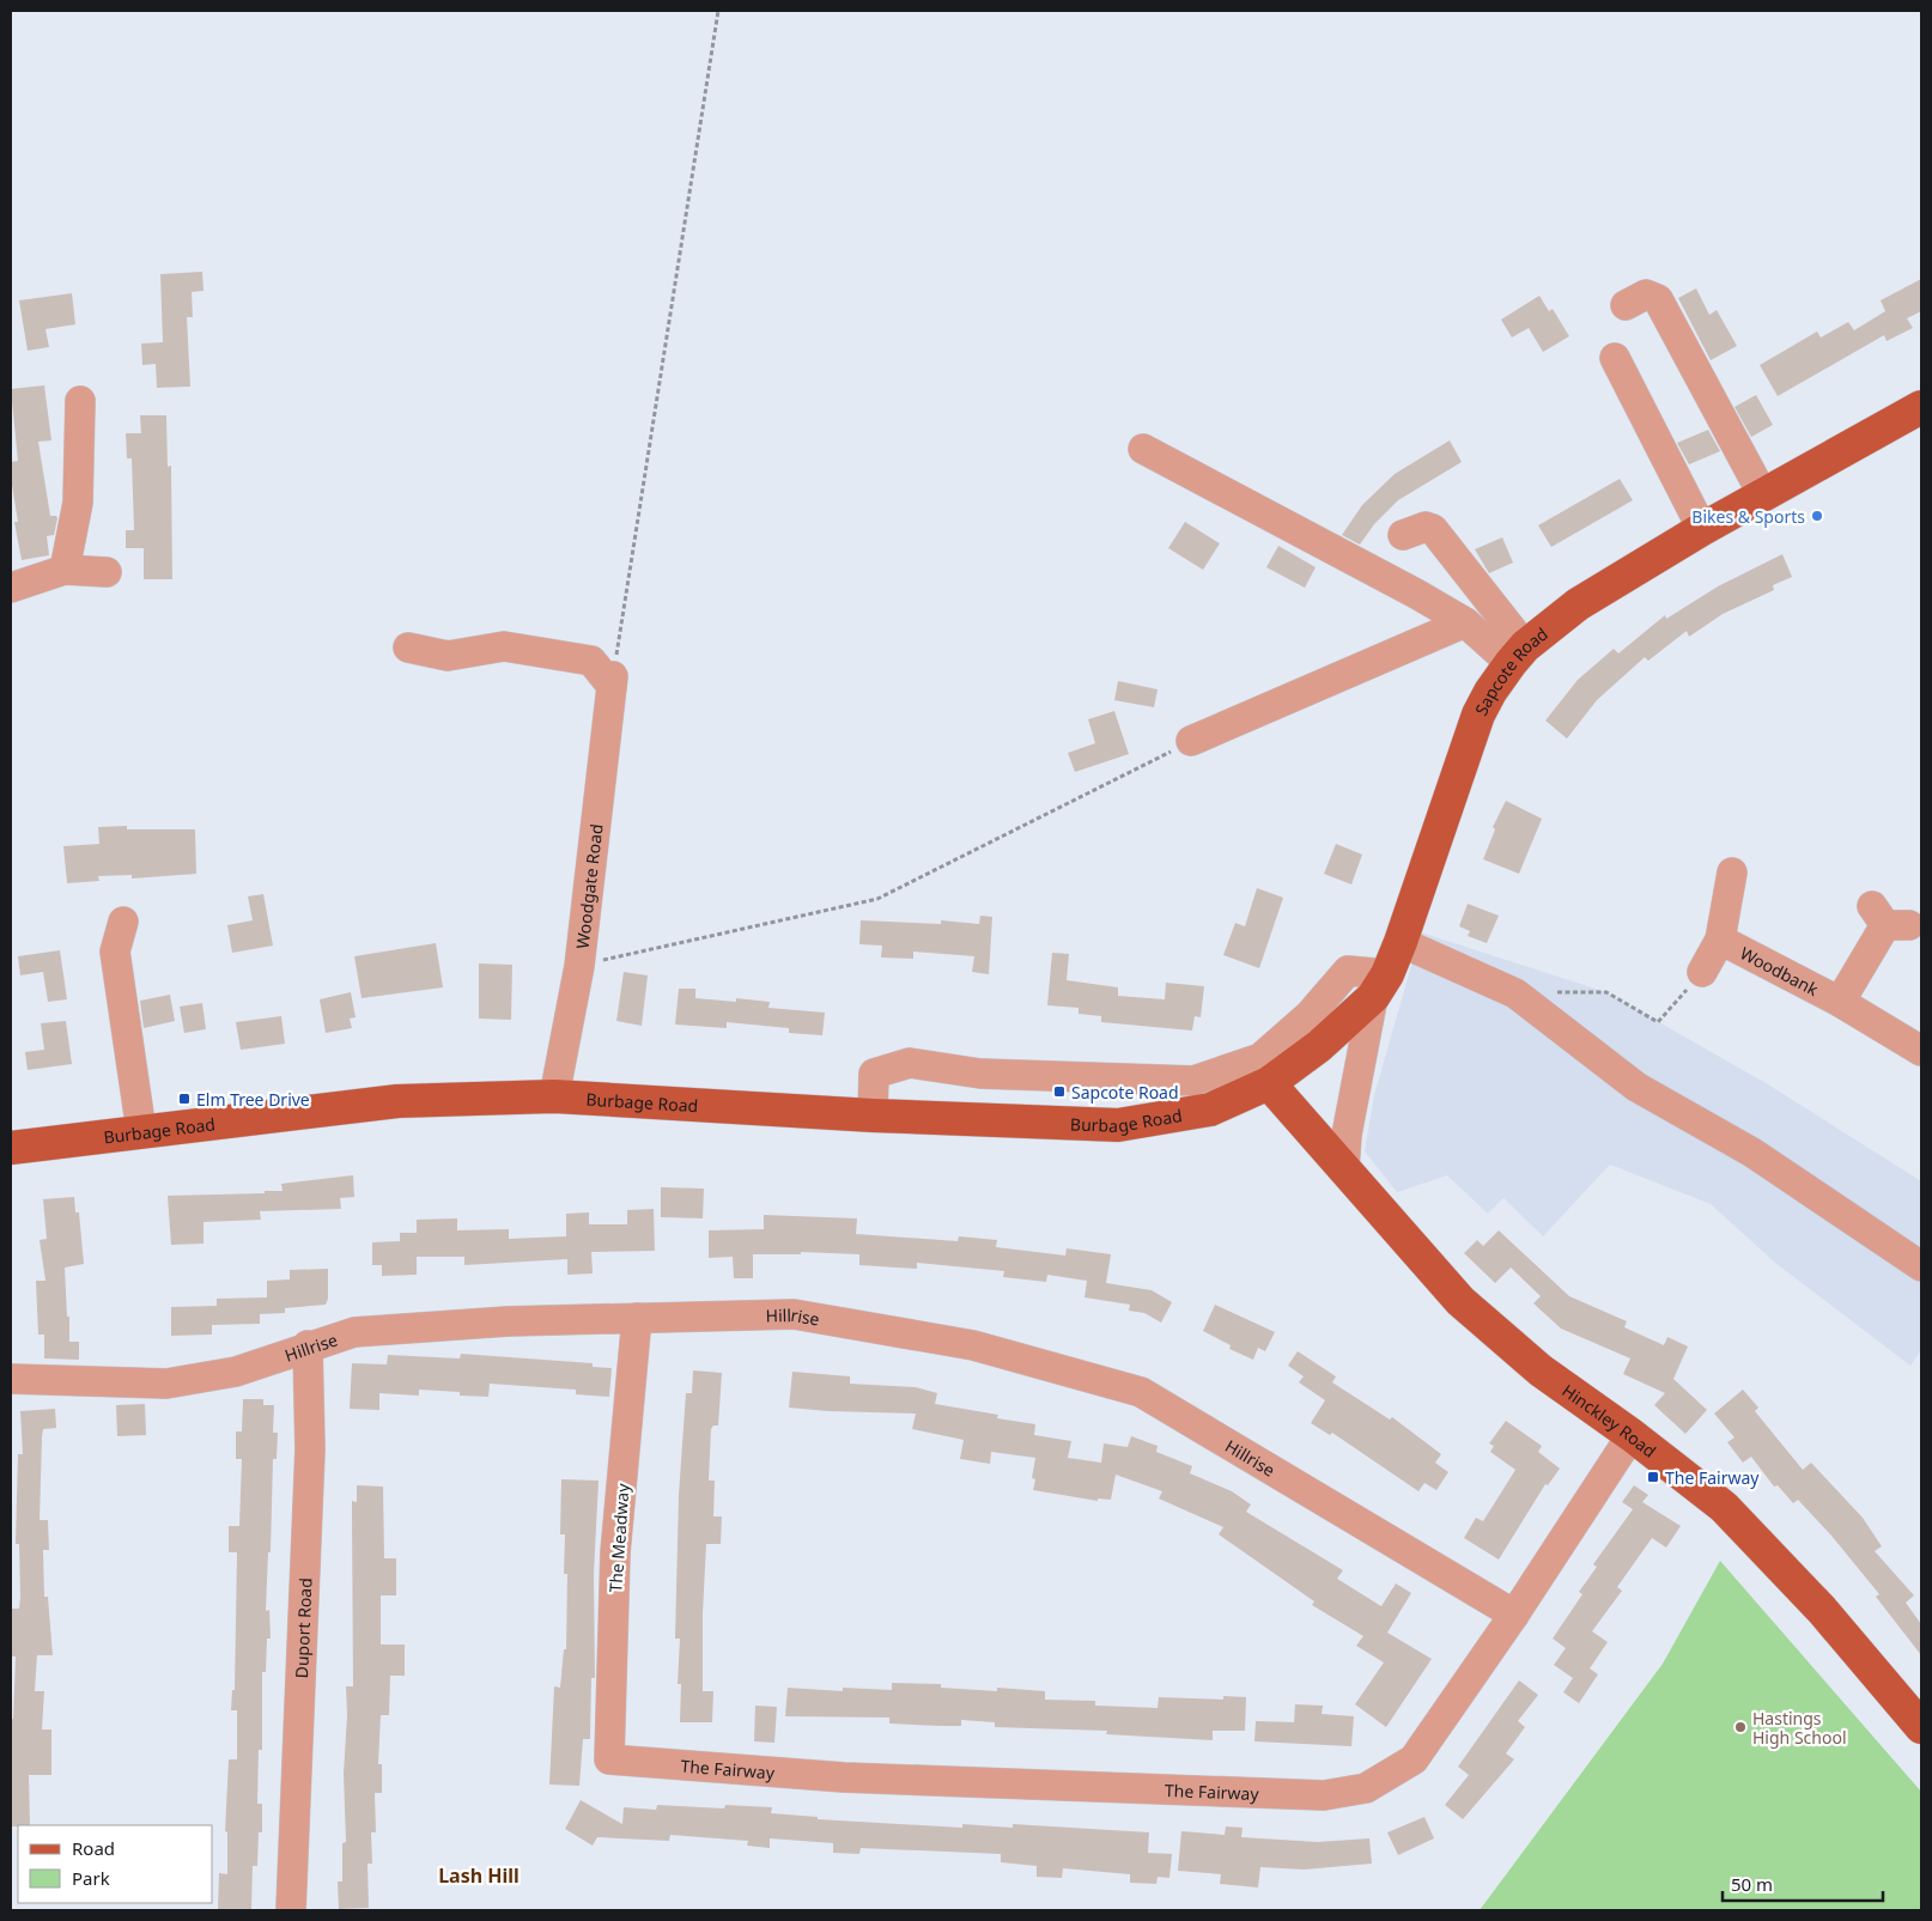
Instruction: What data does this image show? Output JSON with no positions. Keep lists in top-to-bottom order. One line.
{"streets":{"main road":["Sapcote Road","Burbage Road","Hinckley Road"],"street":["Woodgate Road","Woodbank","Hillrise","The Meadway","Duport Road","The Fairway"]},"crossings":[["Sapcote Road","Burbage Road"],["Sapcote Road","Hinckley Road"],["Woodgate Road","Burbage Road"],["Burbage Road","Hinckley Road"],["Hillrise","The Meadway"],["Hillrise","Duport Road"],["Hillrise","The Fairway"],["Hinckley Road","The Fairway"],["The Meadway","The Fairway"]],"districts":["Lash Hill"],"places":{"other":["Bikes & Sports","Hastings High School"],"transit":["Sapcote Road","Elm Tree Drive","The Fairway"]},"legend":["Road","Park"],"scale_bar":"50 m"}
